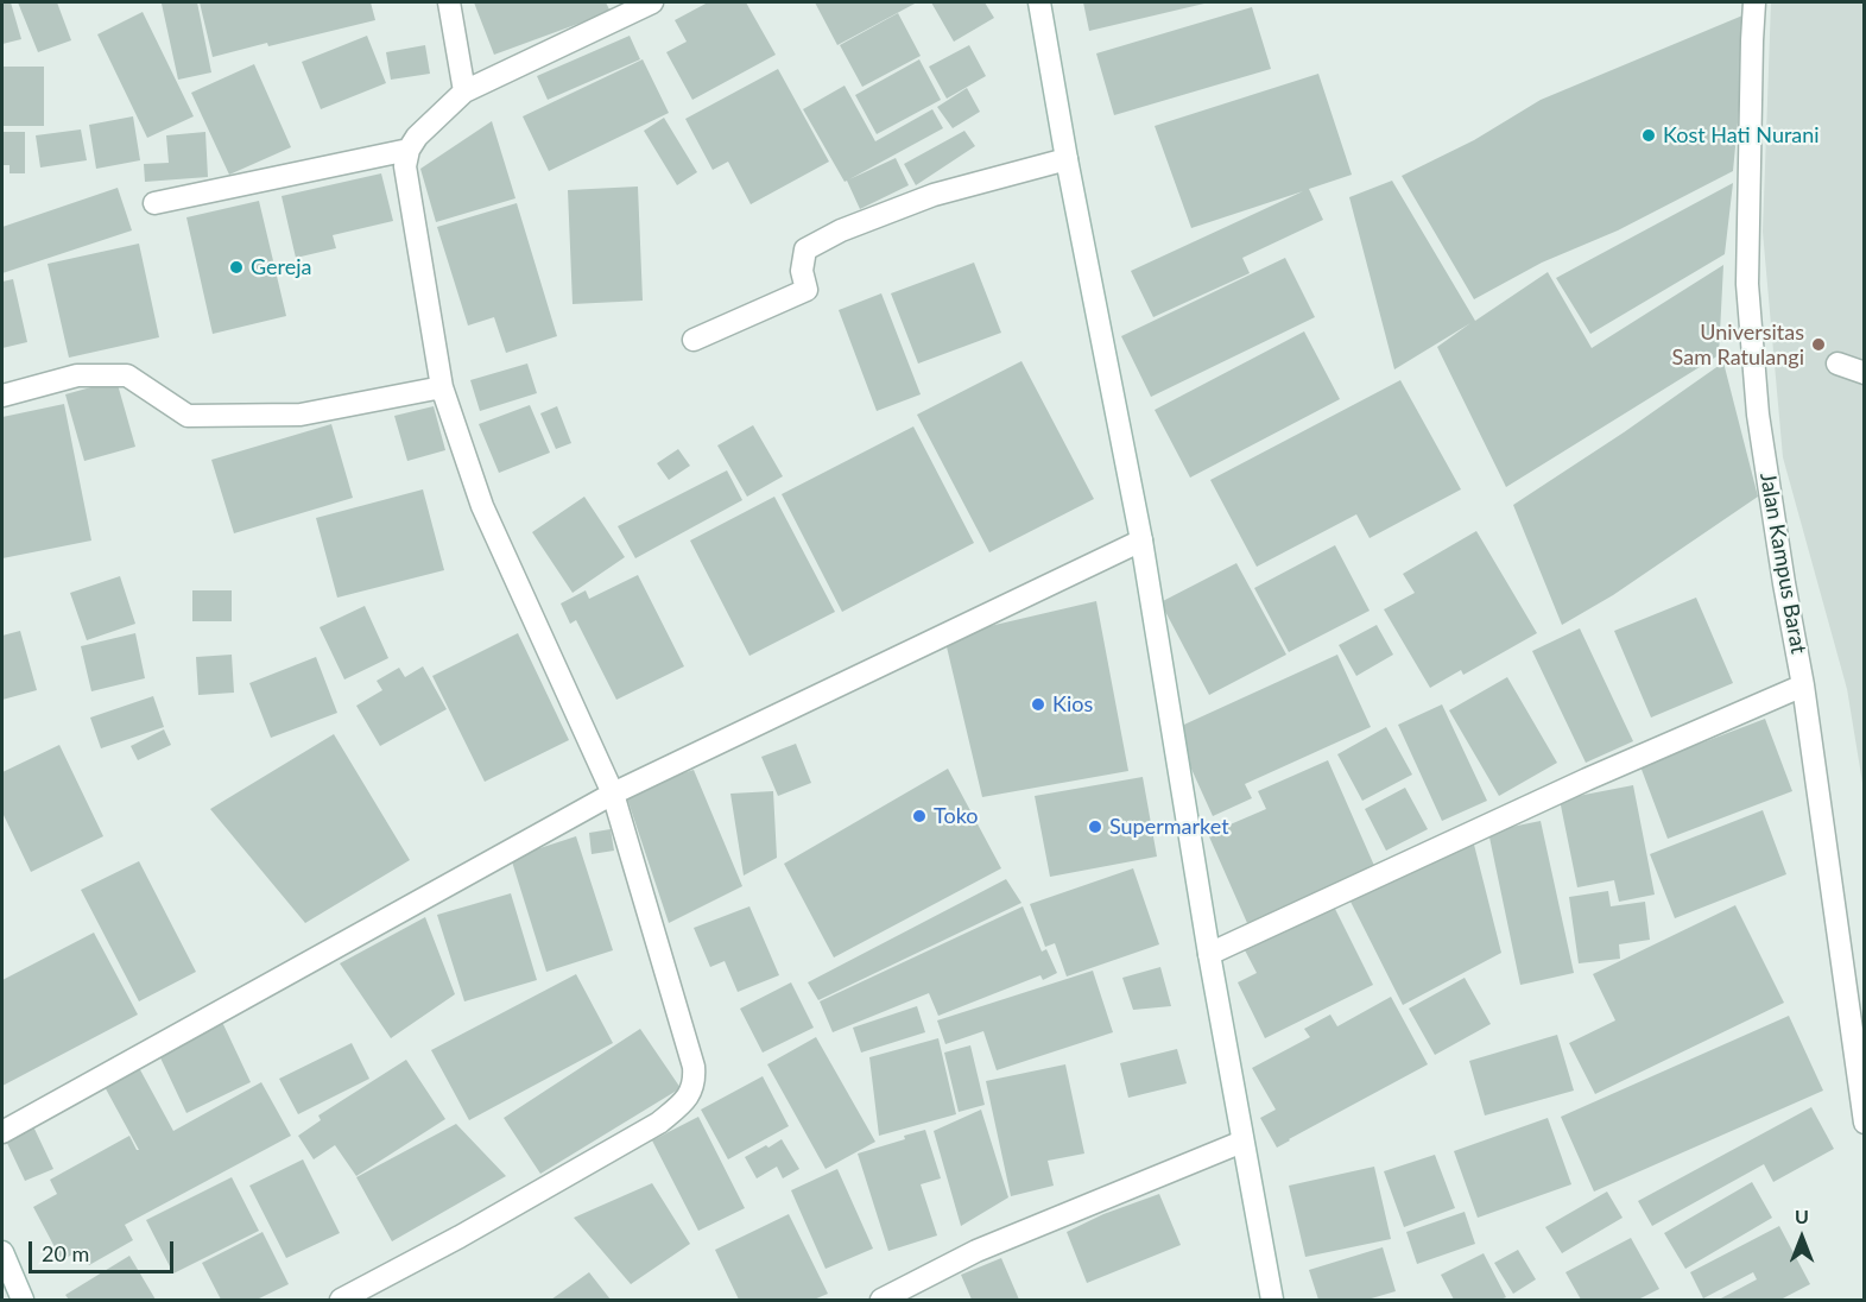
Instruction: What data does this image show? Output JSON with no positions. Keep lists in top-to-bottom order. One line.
{"streets":{"street":["Jalan Kampus Barat"]},"places":["Kost Hati Nurani","Gereja","Universitas Sam Ratulangi","Kios","Toko","Supermarket"],"scale_bar":"20 m","north":"top"}
